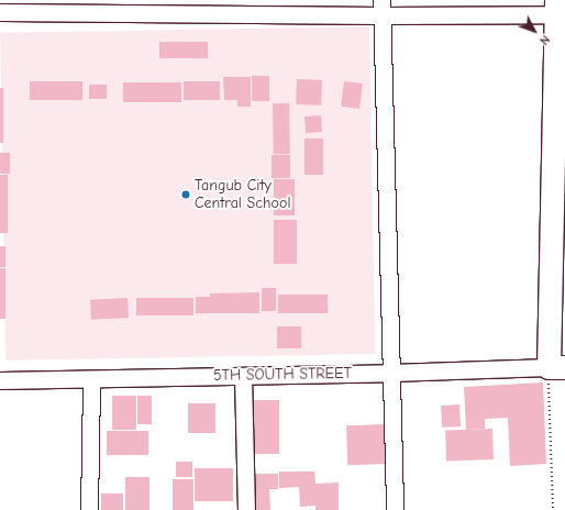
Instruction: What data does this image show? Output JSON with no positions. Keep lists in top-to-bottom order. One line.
{"streets":{"street":["5TH SOUTH STREET"]},"places":["Tangub City Central School"],"north":"bottom right"}
